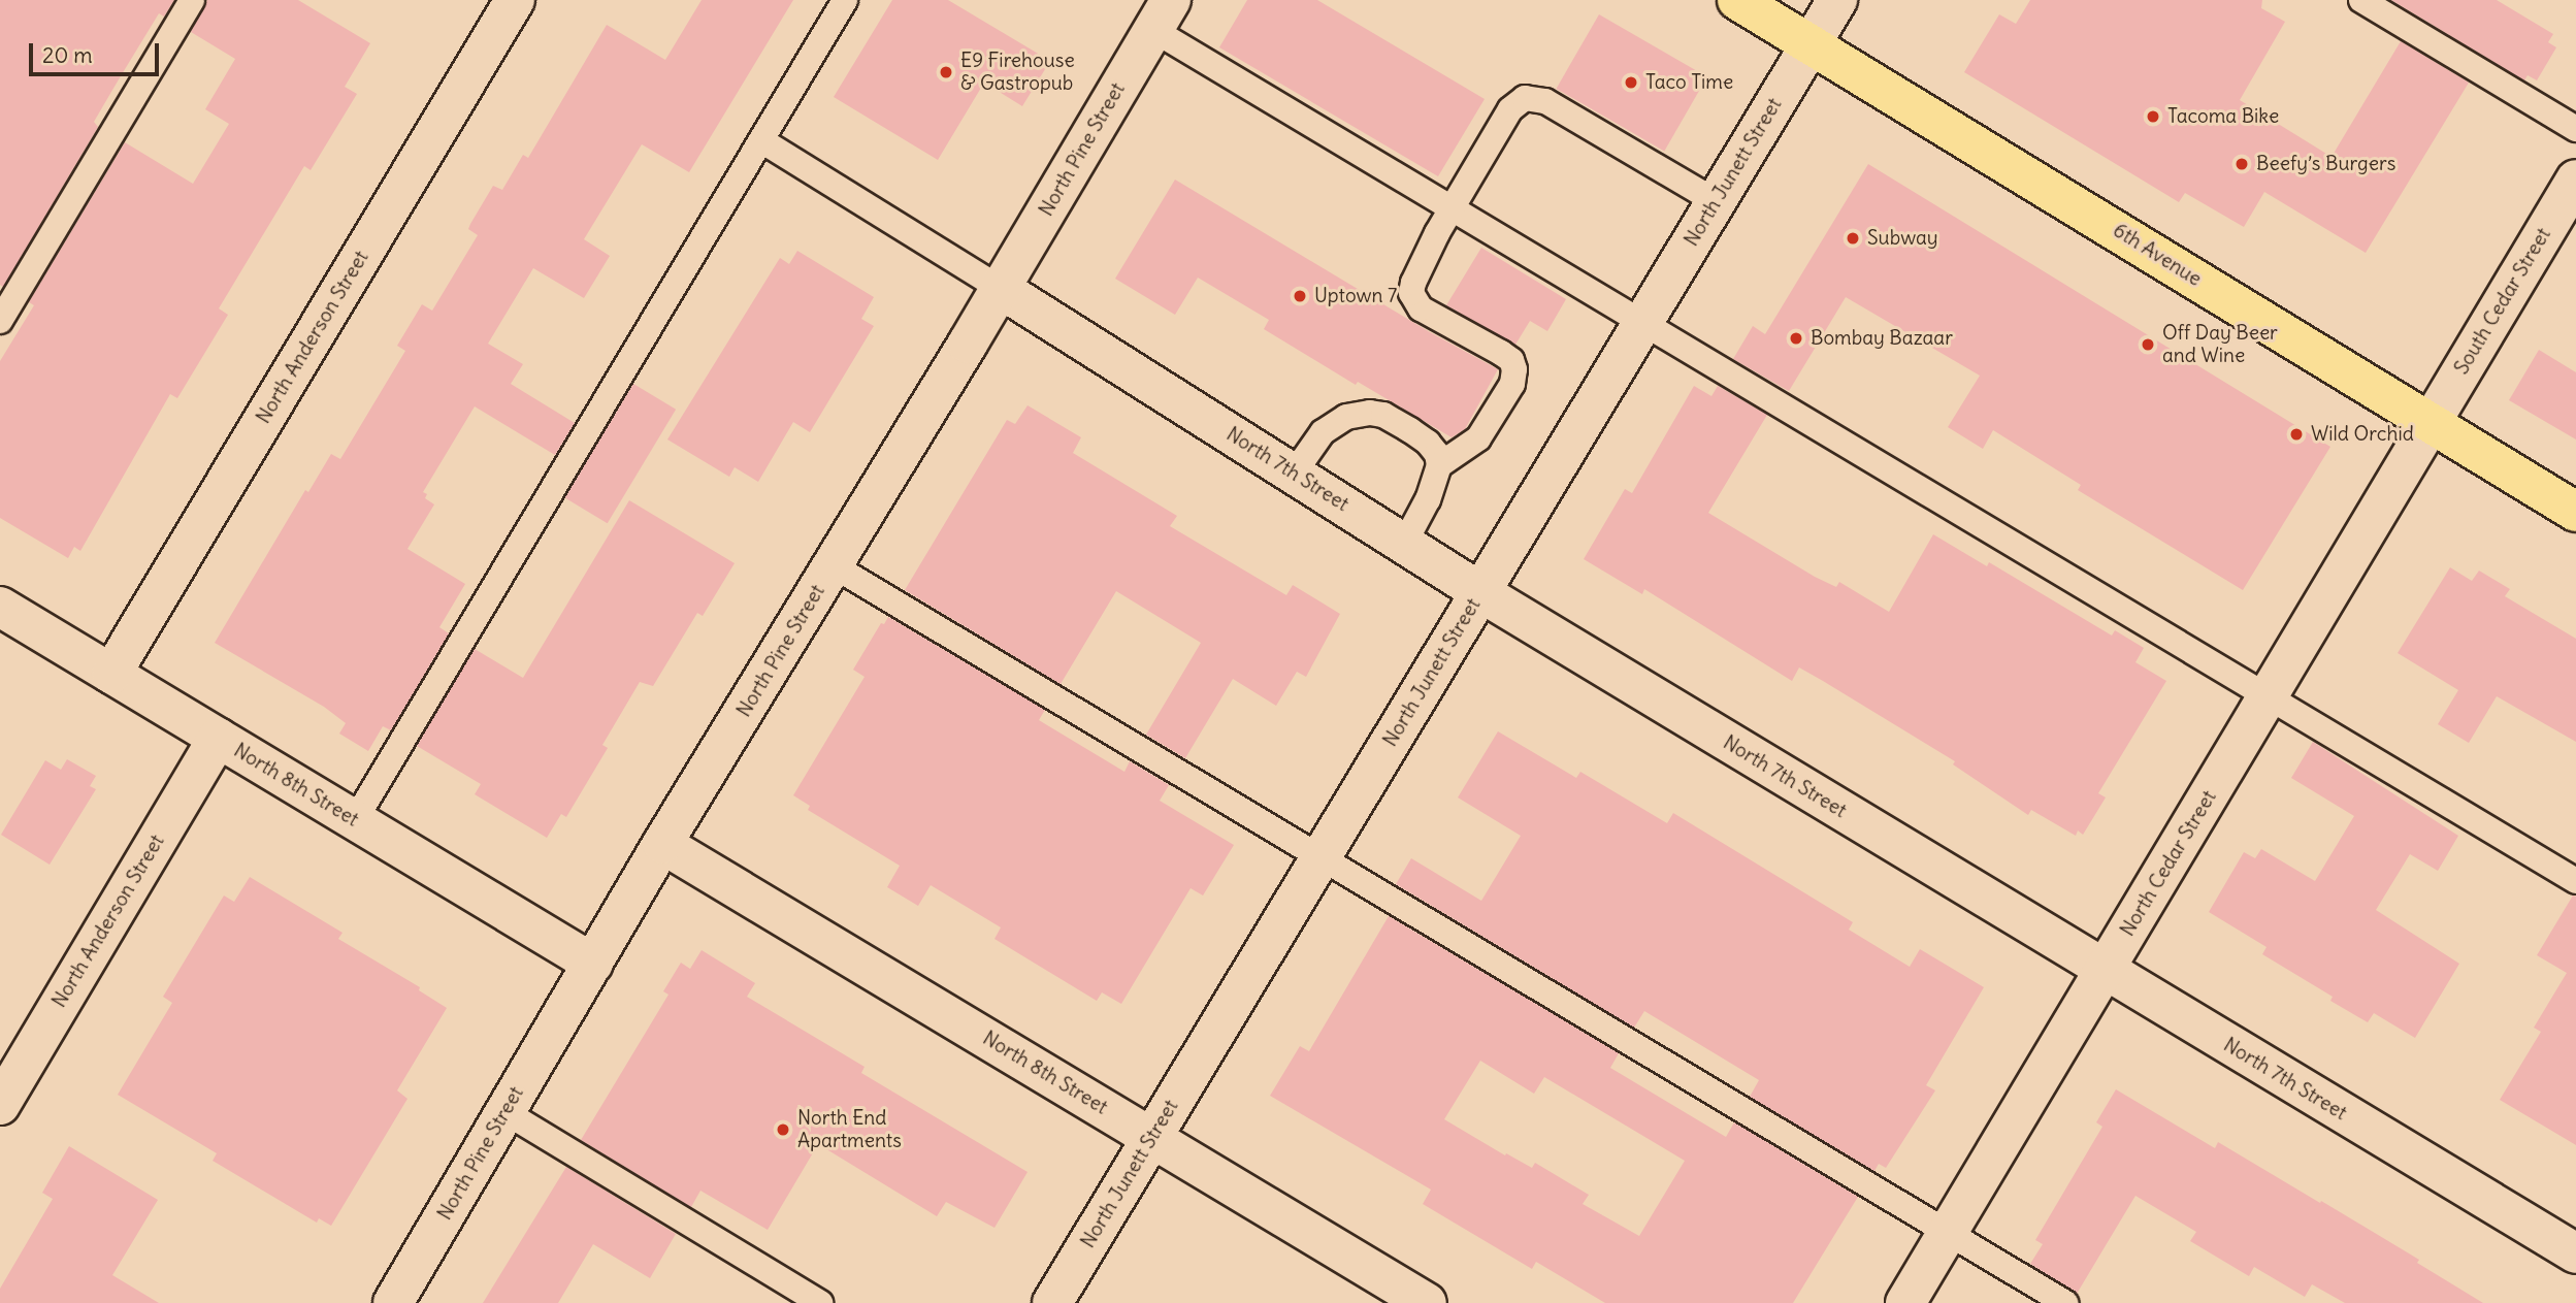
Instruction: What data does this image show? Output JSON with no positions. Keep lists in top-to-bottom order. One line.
{"streets":{"main road":["6th Avenue"],"street":["North Pine Street","North Junett Street","South Cedar Street","North Anderson Street","North 7th Street","North 8th Street","North Cedar Street"]},"crossings":[["North Pine Street","North 7th Street"],["North Pine Street","North 8th Street"],["North Junett Street","6th Avenue"],["North Junett Street","North 7th Street"],["North Junett Street","North 8th Street"],["6th Avenue","South Cedar Street"],["6th Avenue","North Cedar Street"],["South Cedar Street","North Cedar Street"],["North Anderson Street","North 8th Street"],["North 7th Street","North Cedar Street"]],"places":["E9 Firehouse & Gastropub","Taco Time","Tacoma Bike","Beefy’s Burgers","Subway","Uptown 7","Bombay Bazaar","Off Day Beer and Wine","Wild Orchid","North End Apartments"],"scale_bar":"20 m"}
